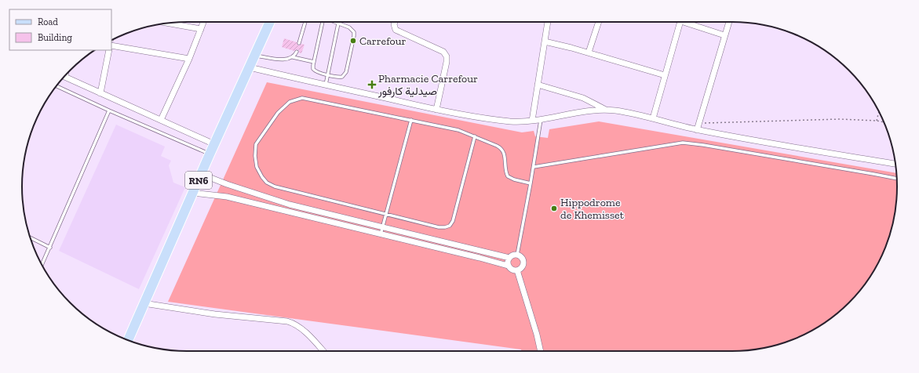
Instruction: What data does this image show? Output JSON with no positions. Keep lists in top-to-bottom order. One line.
{"streets":{"main road":["RN6"]},"places":{"other":["Carrefour","Hippodrome de Khemisset"],"health":["Pharmacie Carrefour صيدلية كارفور"]},"legend":["Road","Building"]}
